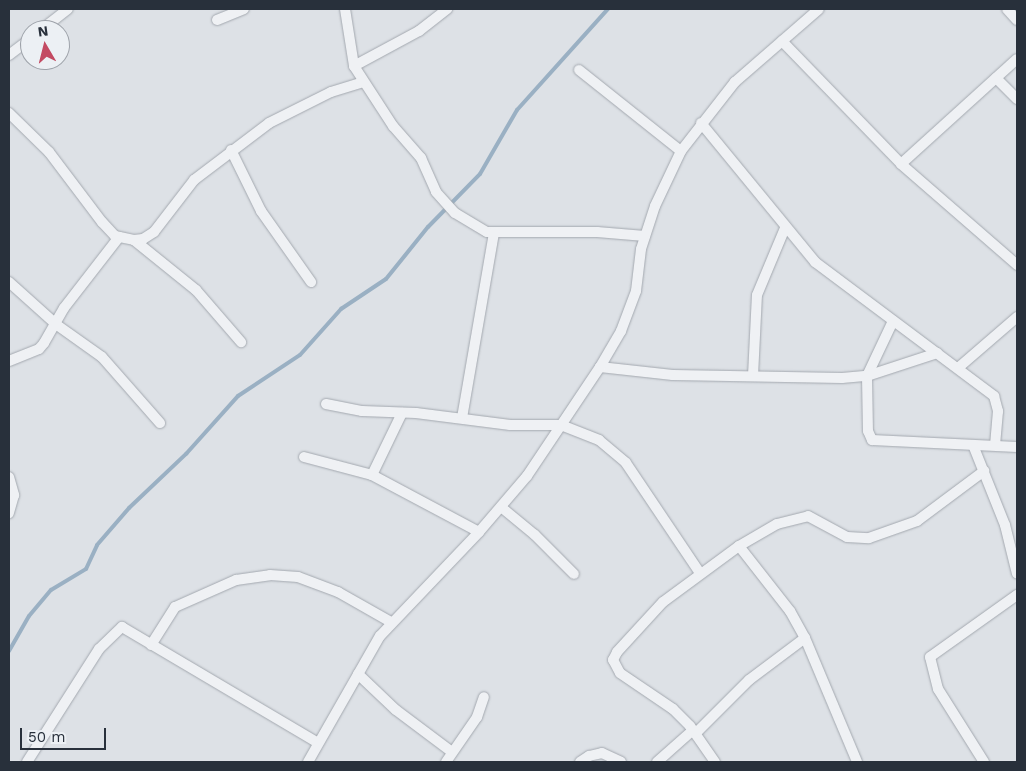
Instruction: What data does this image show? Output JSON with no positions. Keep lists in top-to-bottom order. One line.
{"scale_bar":"50 m","north":"top"}
